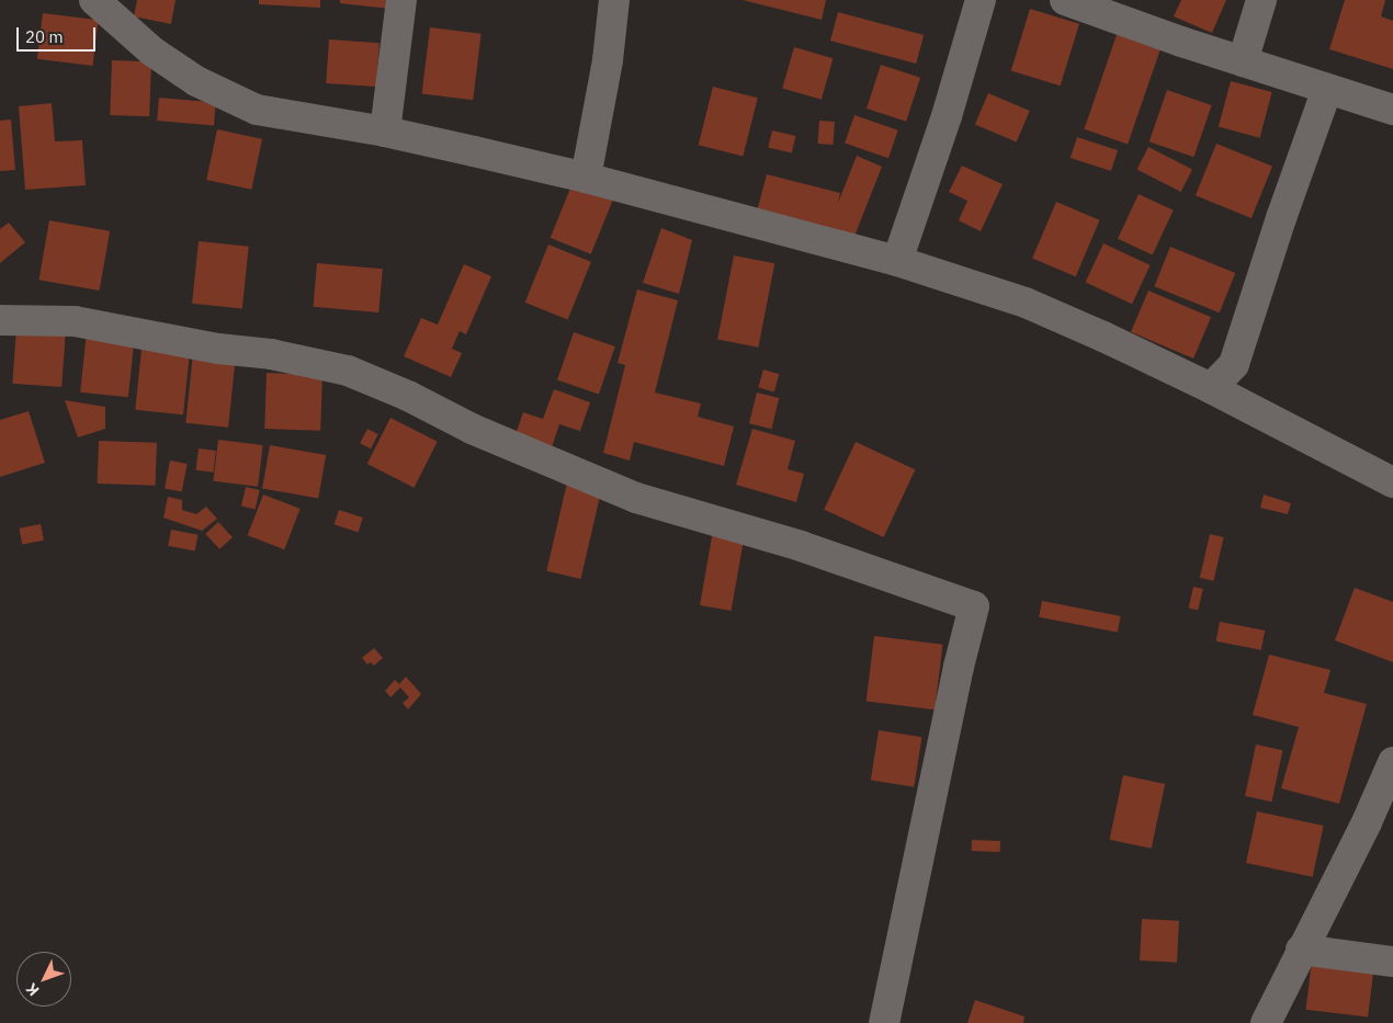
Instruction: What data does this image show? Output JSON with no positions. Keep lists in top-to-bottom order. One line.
{"scale_bar":"20 m","north":"bottom left"}
